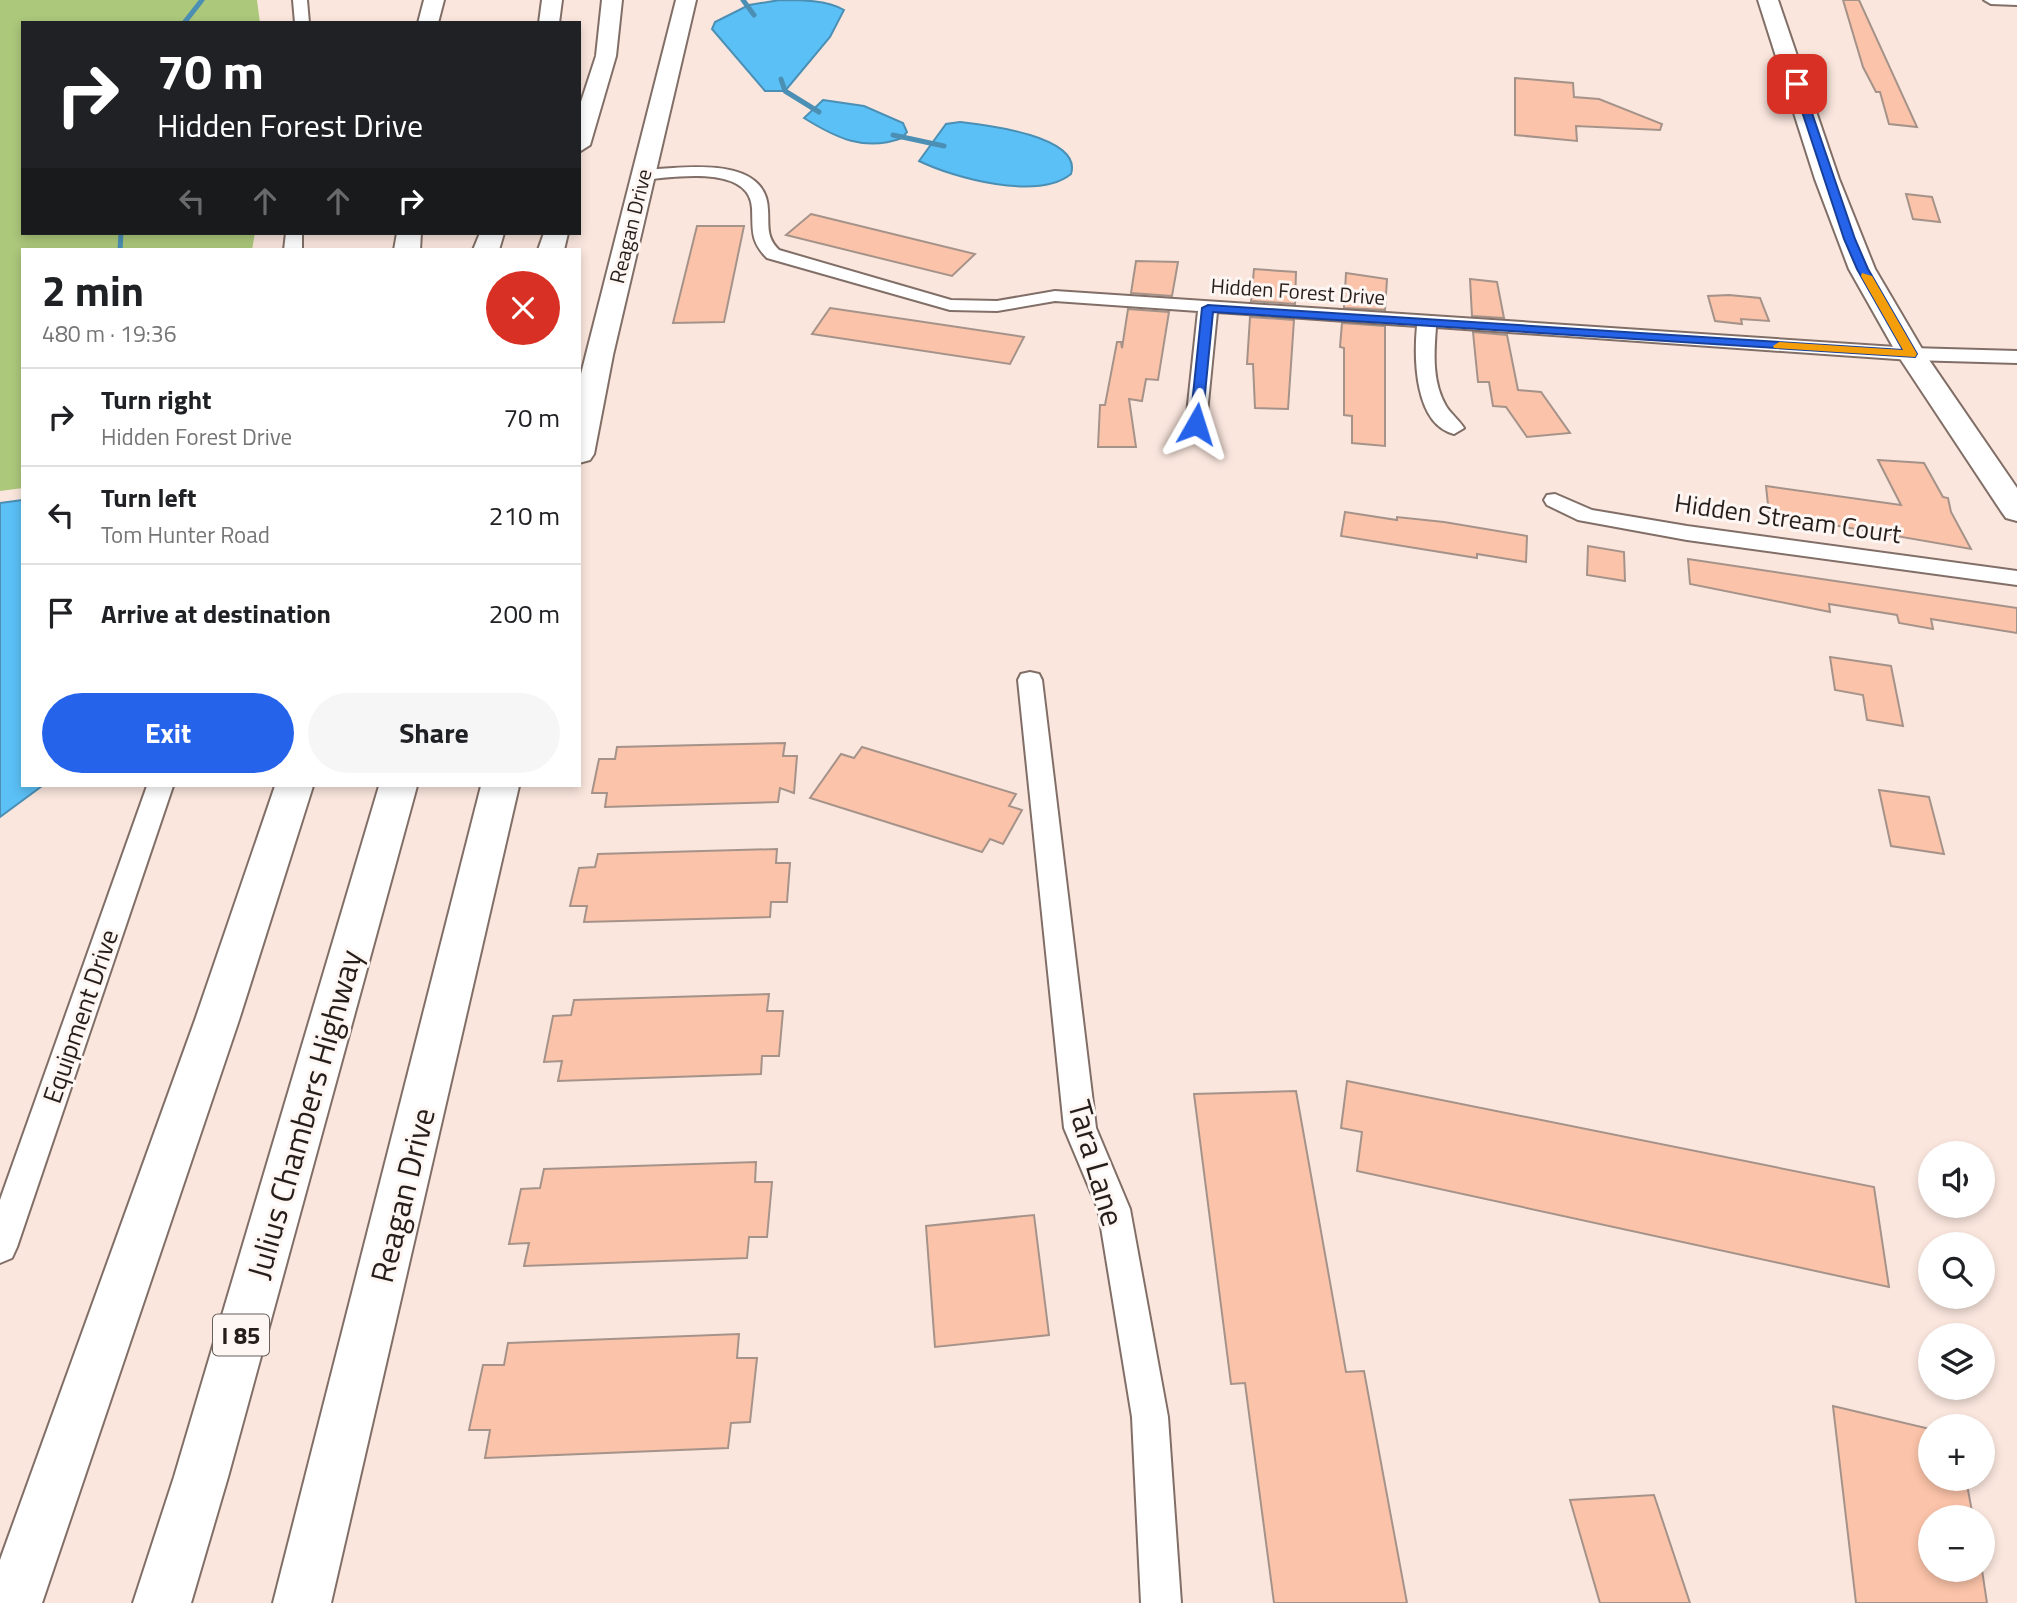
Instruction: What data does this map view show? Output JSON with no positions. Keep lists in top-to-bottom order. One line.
{"streets":{"main road":["Reagan Drive","Julius Chambers Highway","I 85"],"street":["Hidden Forest Drive","Hidden Stream Court","Equipment Drive","Tara Lane"]},"crossings":[["Reagan Drive","Hidden Forest Drive"]],"page":{"turn":["70 m","Hidden Forest Drive"],"heading":["2 min","480 m · 19:36"],"list":[{"name":"Turn right","note":"Hidden Forest Drive","value":"70 m"},{"name":"Turn left","note":"Tom Hunter Road","value":"210 m"},{"name":"Arrive at destination","value":"200 m"}],"buttons":["Exit","Share"],"map_buttons":["+","−"]}}
